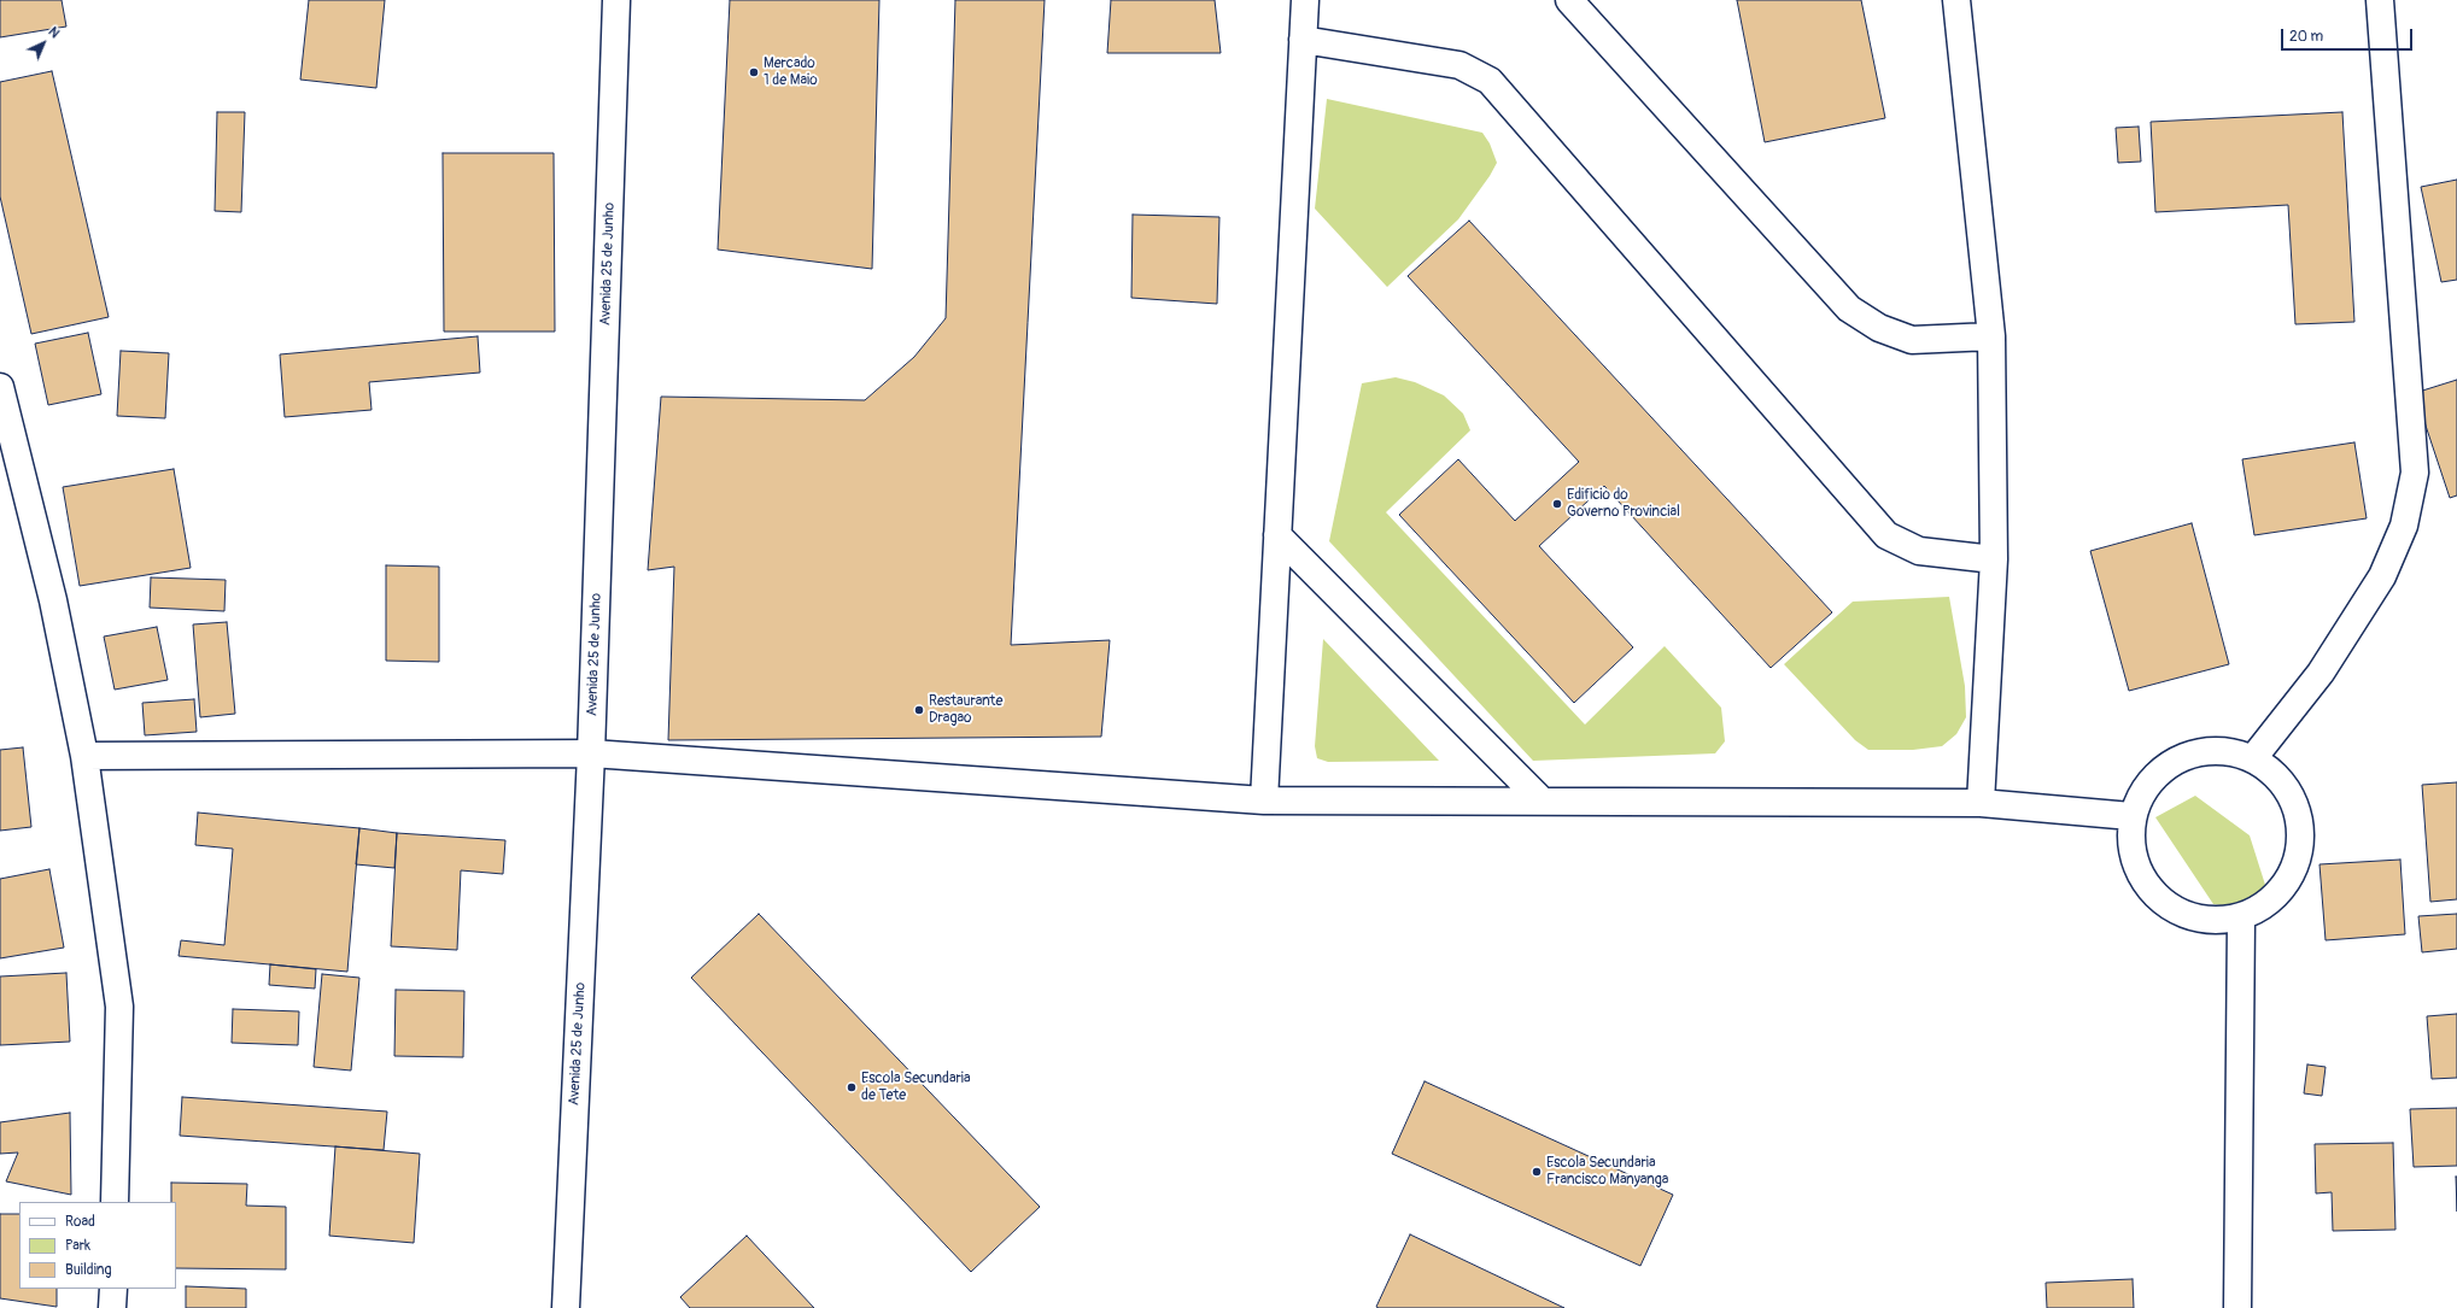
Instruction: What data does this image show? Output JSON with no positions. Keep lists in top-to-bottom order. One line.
{"streets":{"street":["Avenida 25 de Junho"]},"places":["Mercado 1 de Maio","Edificio do Governo Provincial","Restaurante Dragao","Escola Secundaria de Tete","Escola Secundaria Francisco Manyanga"],"legend":["Road","Park","Building"],"scale_bar":"20 m","north":"top right"}
